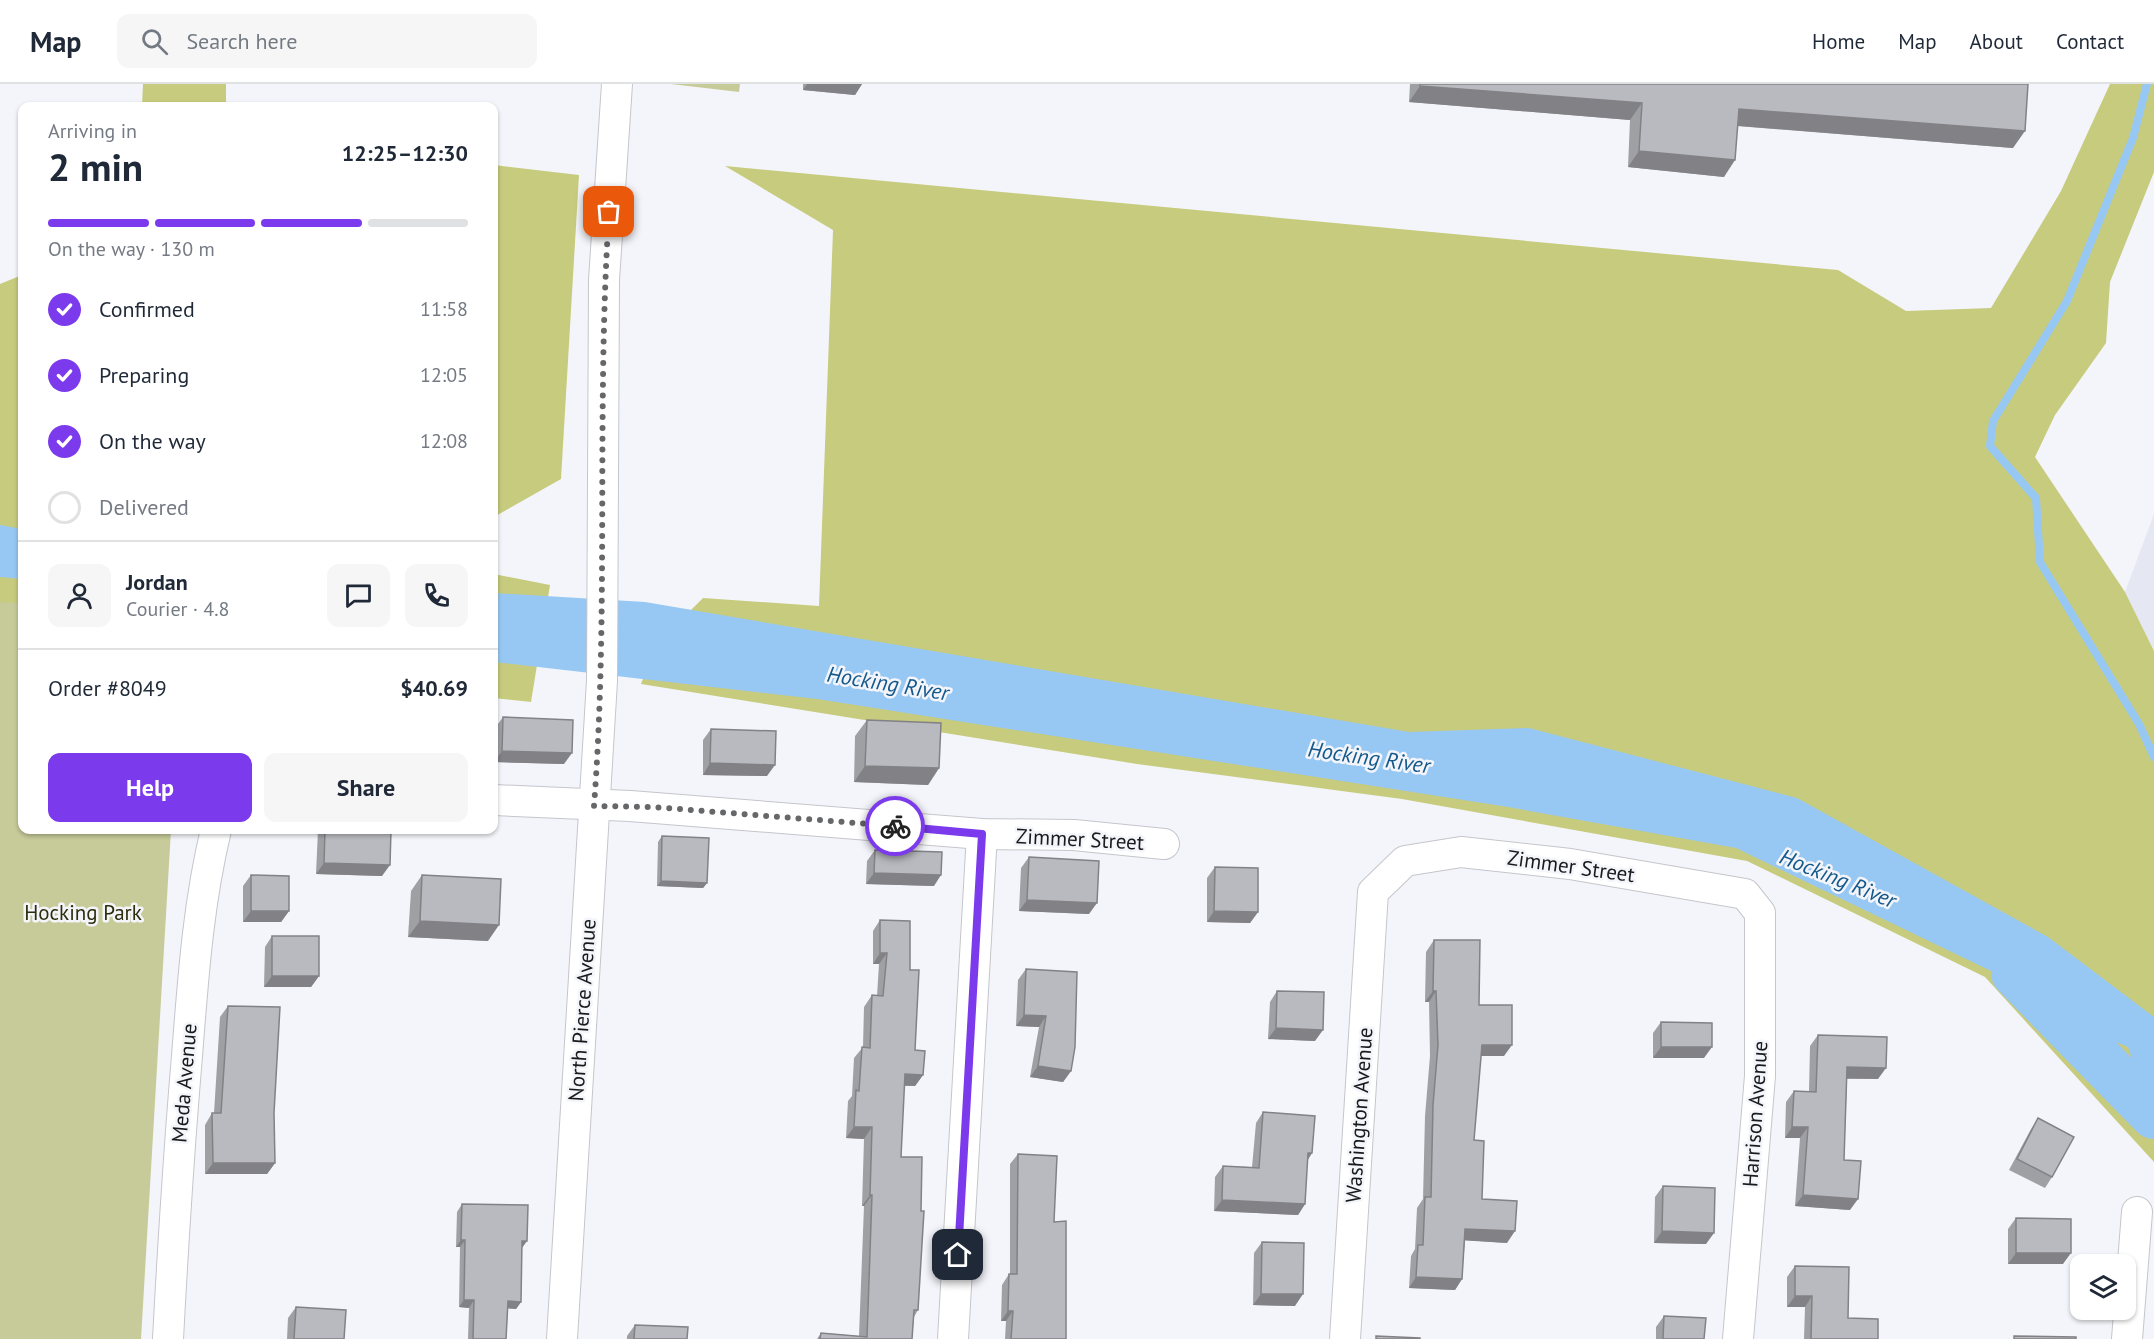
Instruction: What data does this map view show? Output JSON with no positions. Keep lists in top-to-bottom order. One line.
{"streets":{"street":["Zimmer Street","North Pierce Avenue","Meda Avenue","Harrison Avenue","Washington Avenue"]},"crossings":[["Zimmer Street","North Pierce Avenue"],["Zimmer Street","Harrison Avenue"],["Zimmer Street","Washington Avenue"]],"water":["Hocking River"],"parks":["Hocking Park"],"page":{"header":"Map","search":"Search here","nav":["Home","Map","About","Contact"],"heading":["2 min","Arriving in","12:25–12:30"],"panel":["Jordan","Courier · 4.8","Order #8049","$40.69"],"bar":"On the way · 130 m","list":[["Confirmed","11:58"],["Preparing","12:05"],["On the way","12:08"],"Delivered"],"buttons":["Help","Share"]}}
